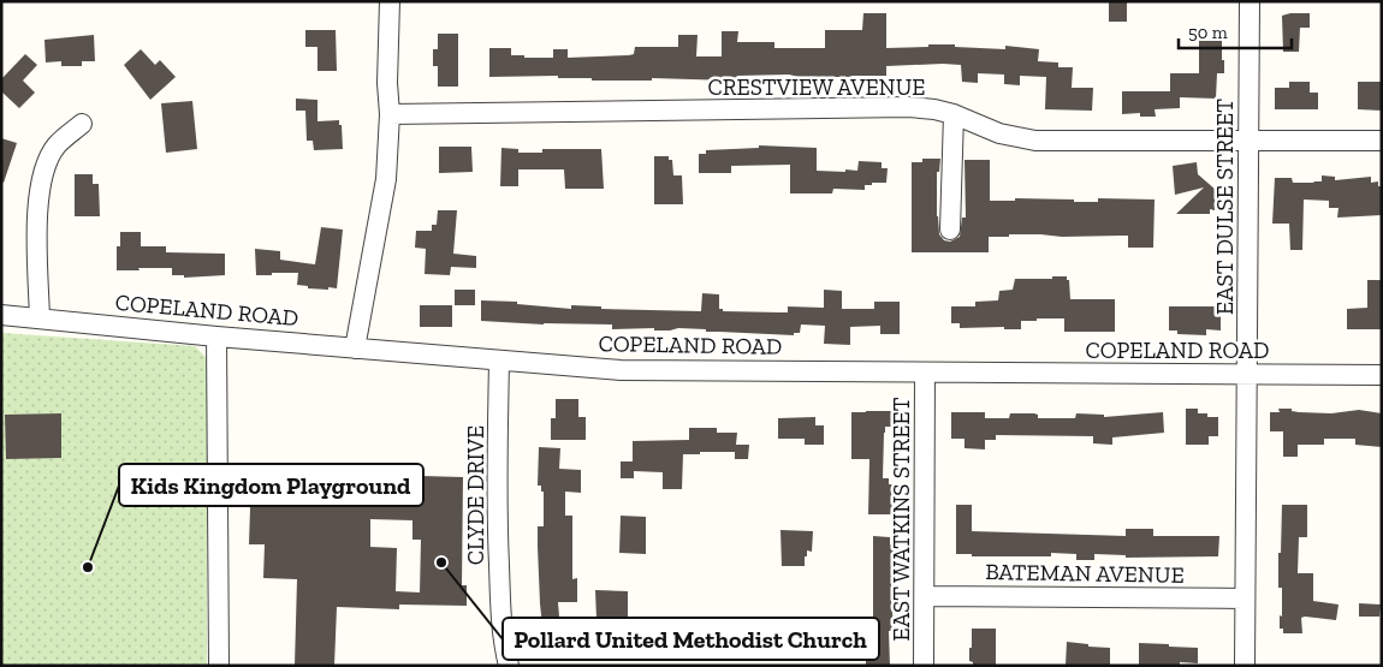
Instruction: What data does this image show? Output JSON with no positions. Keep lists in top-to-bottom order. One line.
{"streets":{"street":["CRESTVIEW AVENUE","EAST DULSE STREET","COPELAND ROAD","CLYDE DRIVE","EAST WATKINS STREET","BATEMAN AVENUE"]},"crossings":[["CRESTVIEW AVENUE","EAST DULSE STREET"],["EAST DULSE STREET","COPELAND ROAD"],["EAST DULSE STREET","BATEMAN AVENUE"],["COPELAND ROAD","CLYDE DRIVE"],["COPELAND ROAD","EAST WATKINS STREET"],["EAST WATKINS STREET","BATEMAN AVENUE"]],"places":["Pollard United Methodist Church","Kids Kingdom Playground"],"scale_bar":"50 m"}
